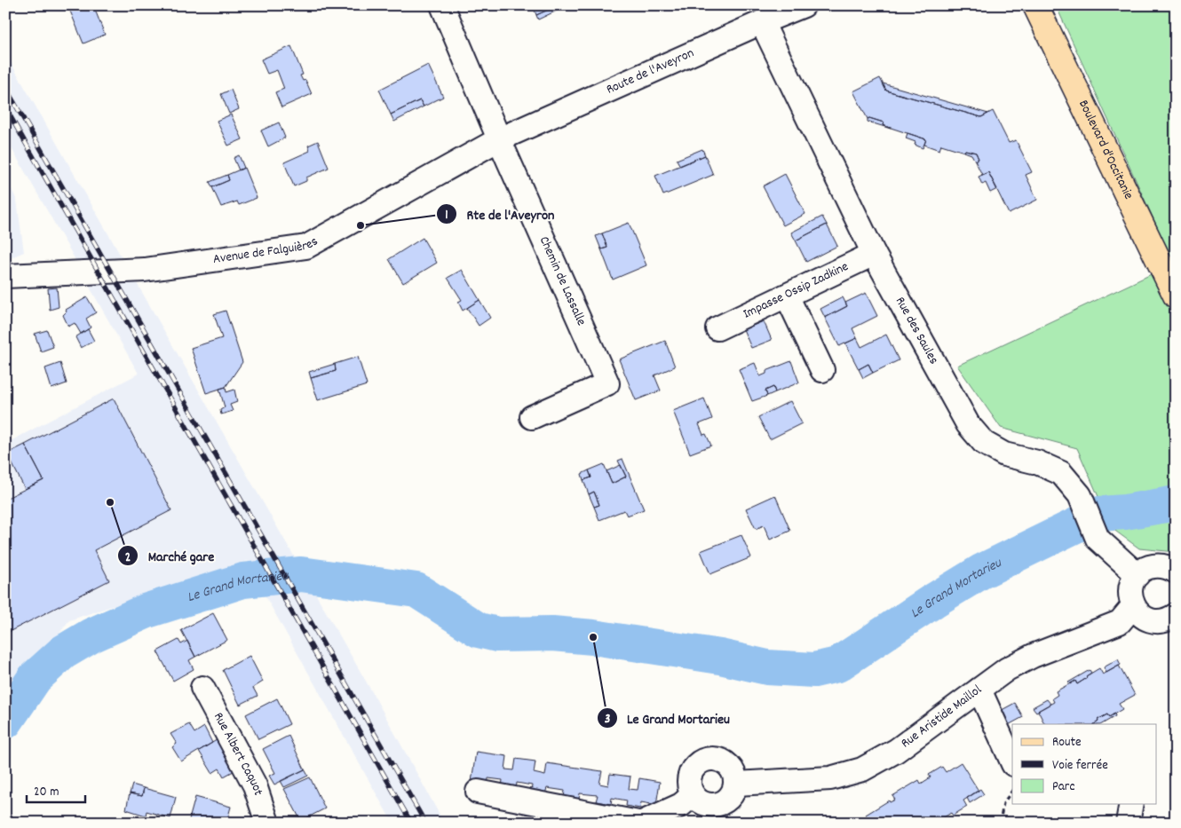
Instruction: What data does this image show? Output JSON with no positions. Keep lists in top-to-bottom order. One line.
{"streets":{"main road":["Boulevard d'Occitanie"],"street":["Route de l'Aveyron","Avenue de Falguières","Chemin de Lassalle","Impasse Ossip Zadkine","Rue des Saules","Rue Aristide Maillol","Rue Albert Caquot"]},"crossings":[["Route de l'Aveyron","Avenue de Falguières"],["Route de l'Aveyron","Chemin de Lassalle"],["Route de l'Aveyron","Rue des Saules"],["Avenue de Falguières","Chemin de Lassalle"],["Impasse Ossip Zadkine","Rue des Saules"]],"water":["Le Grand Mortarieu"],"places":["Rte de l'Aveyron","Marché gare","Le Grand Mortarieu"],"legend":["Route","Voie ferrée","Parc"],"scale_bar":"20 m"}
